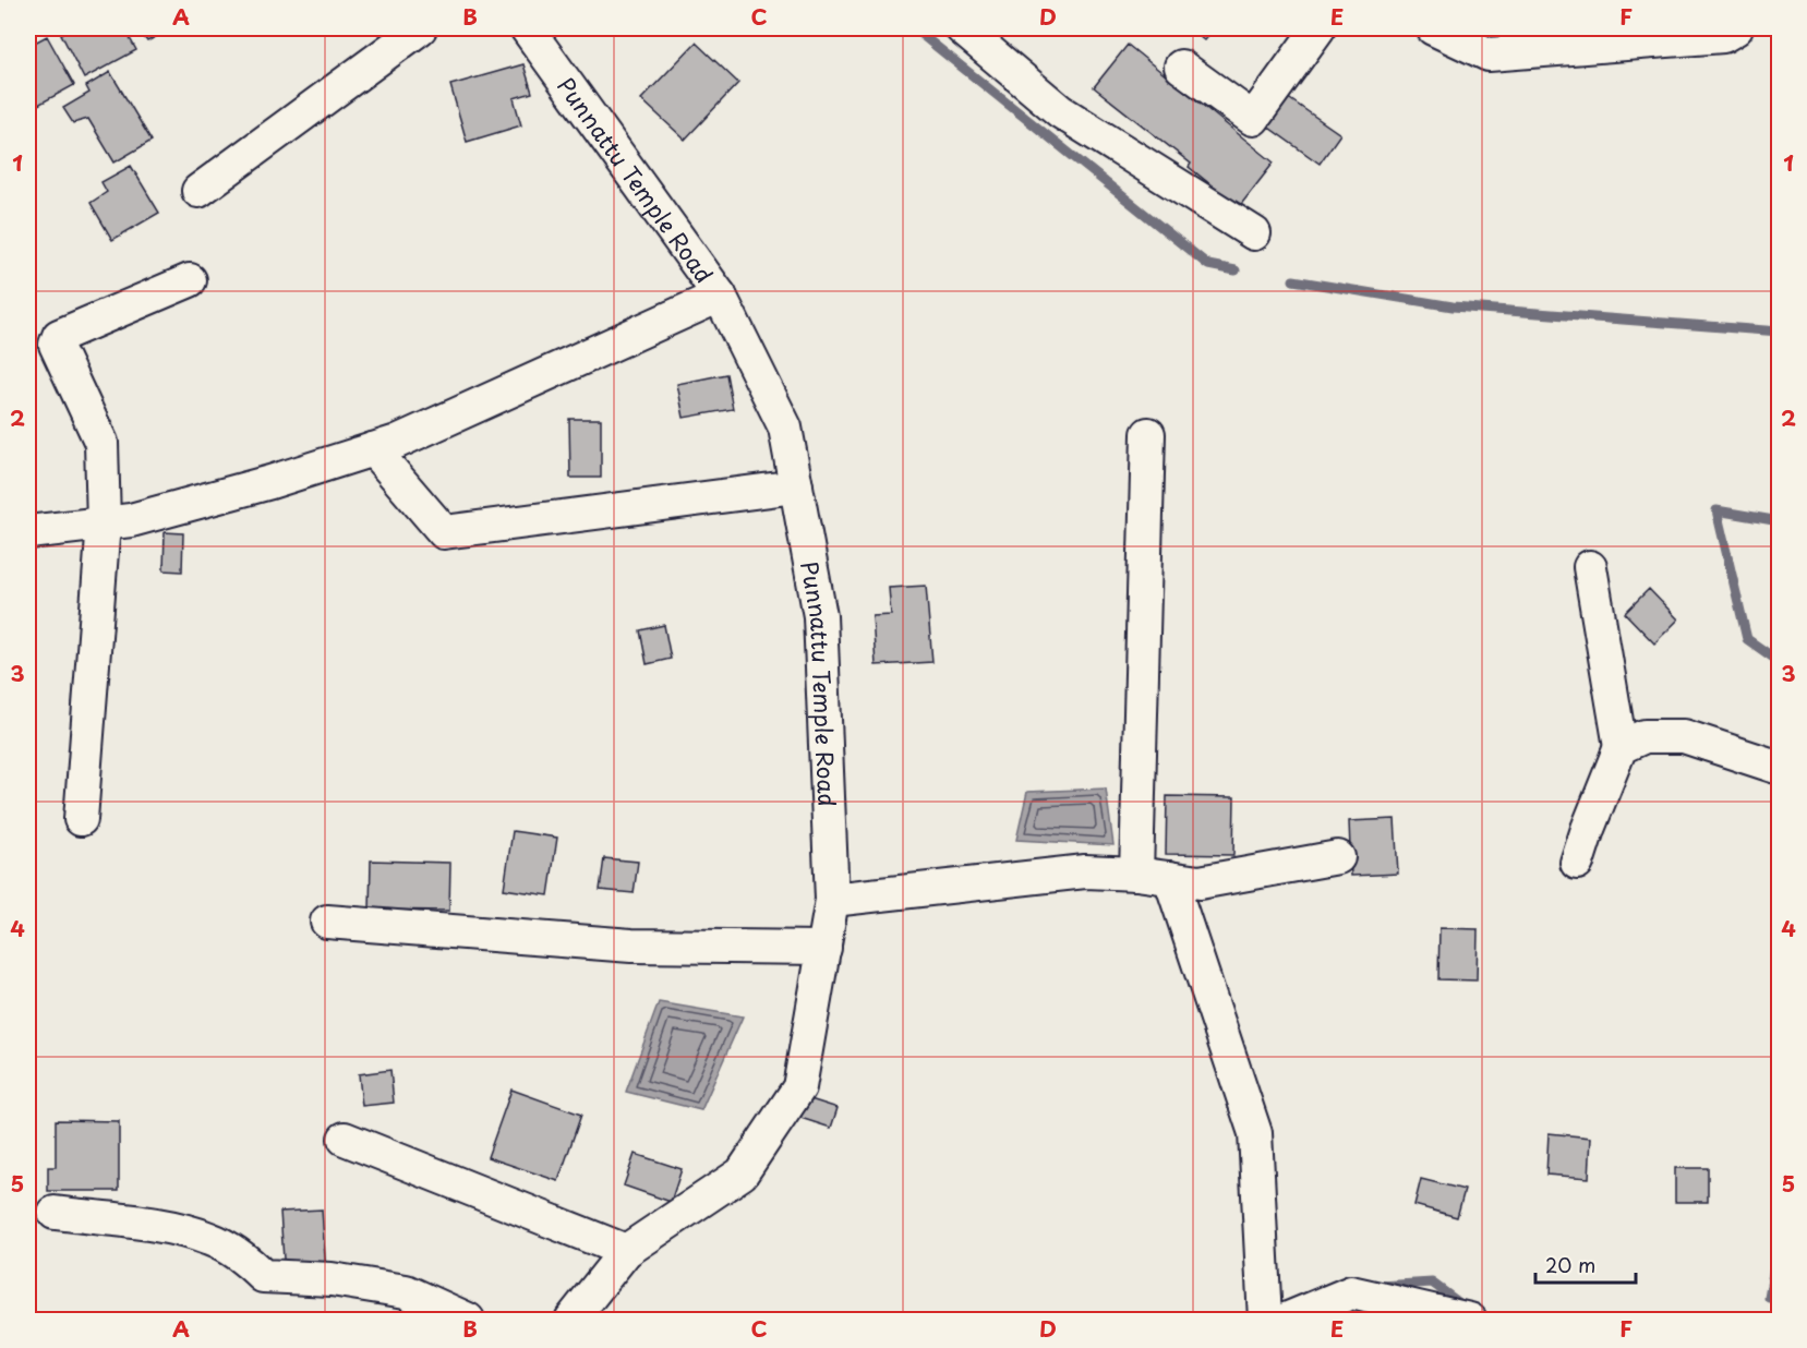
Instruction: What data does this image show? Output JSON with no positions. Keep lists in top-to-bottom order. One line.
{"streets":{"street":["Punnattu Temple Road"]},"scale_bar":"20 m","grid":{"columns":["A","B","C","D","E","F"],"rows":["1","2","3","4","5"]}}
